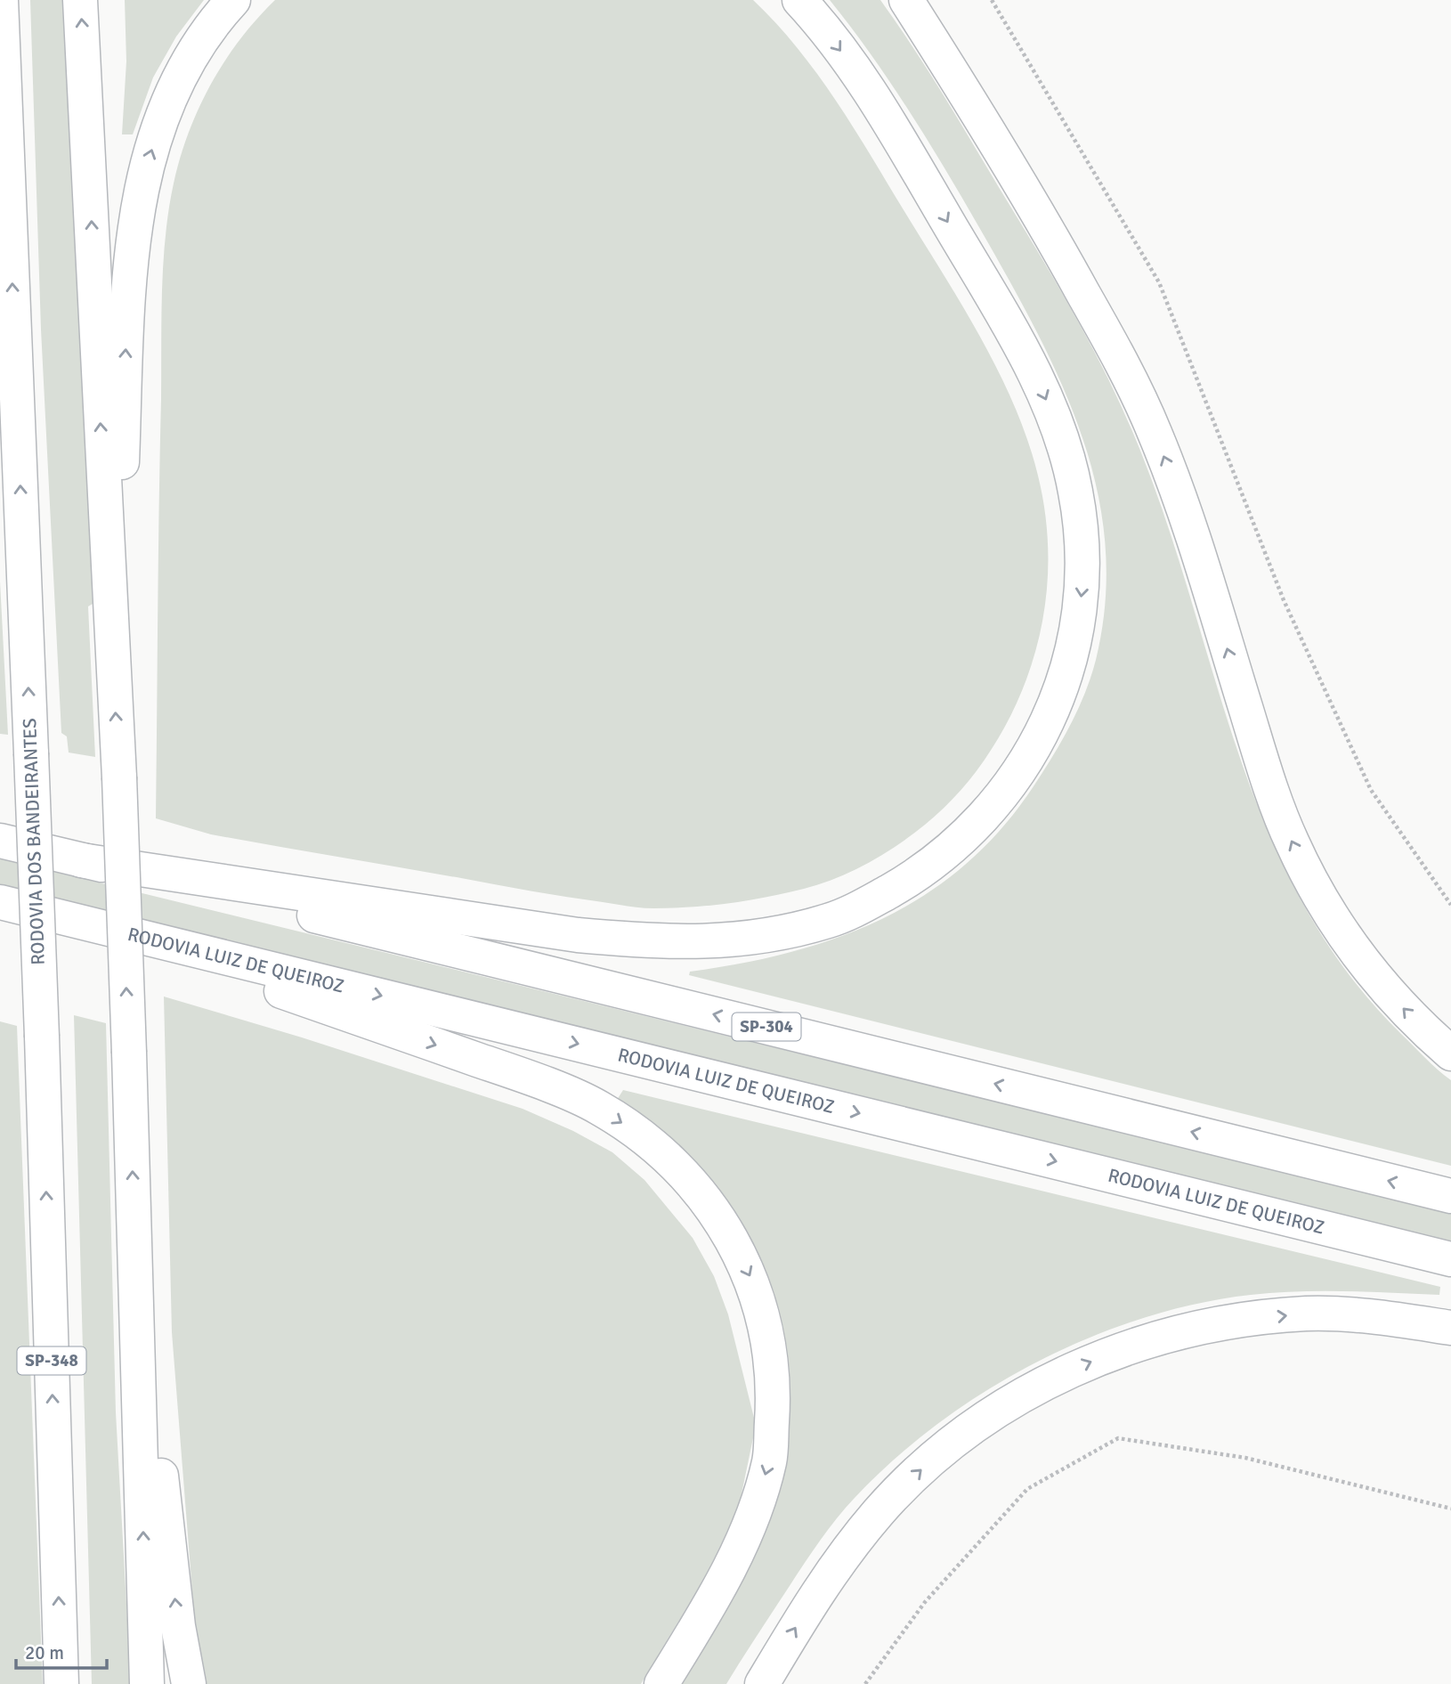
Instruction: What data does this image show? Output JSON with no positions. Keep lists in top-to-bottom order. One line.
{"streets":{"highway":["RODOVIA DOS BANDEIRANTES","RODOVIA LUIZ DE QUEIROZ","SP-304","SP-348"]},"scale_bar":"20 m"}
